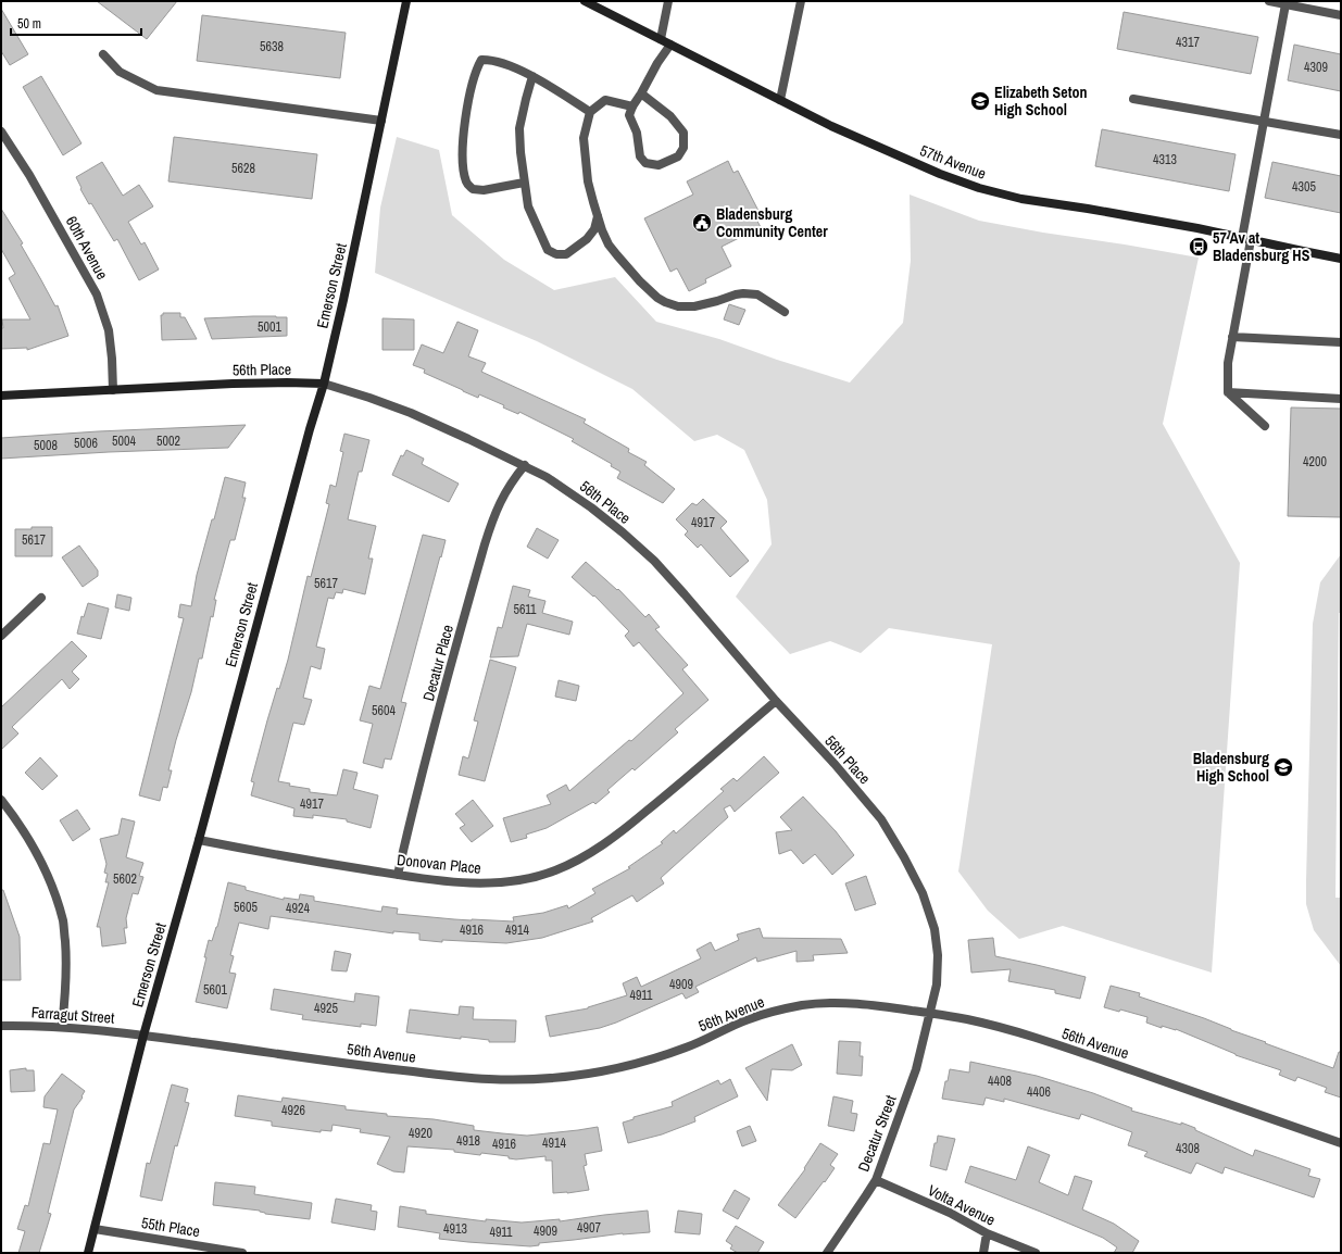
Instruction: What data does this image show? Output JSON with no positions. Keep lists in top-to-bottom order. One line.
{"streets":{"street":["57th Avenue","60th Avenue","Emerson Street","56th Place","Decatur Place","Donovan Place","56th Avenue","Farragut Street","Decatur Street","Volta Avenue","55th Place"]},"crossings":[["60th Avenue","56th Place"],["Emerson Street","56th Place"],["Emerson Street","Donovan Place"],["Emerson Street","56th Avenue"],["Emerson Street","Farragut Street"],["Emerson Street","55th Place"],["56th Place","Decatur Place"],["56th Place","Donovan Place"],["56th Place","56th Avenue"],["56th Place","Decatur Street"],["Decatur Place","Donovan Place"],["56th Avenue","Farragut Street"],["56th Avenue","Decatur Street"],["Decatur Street","Volta Avenue"]],"places":{"school or university":["Elizabeth Seton High School","Bladensburg High School"],"public building":["Bladensburg Community Center"],"bus stop":["57 Av at Bladensburg HS"]},"house_numbers":["4317","5638","4309","4313","5628","4305","5001","5004","5002","5006","5008","4200","4917","5617","5617","5611","5604","4917","5602","5605","4924","4916","4914","4909","5601","4911","4925","4408","4406","4926","4920","4918","4914","4916","4308","4907","4913","4909","4911"],"scale_bar":"50 m"}
